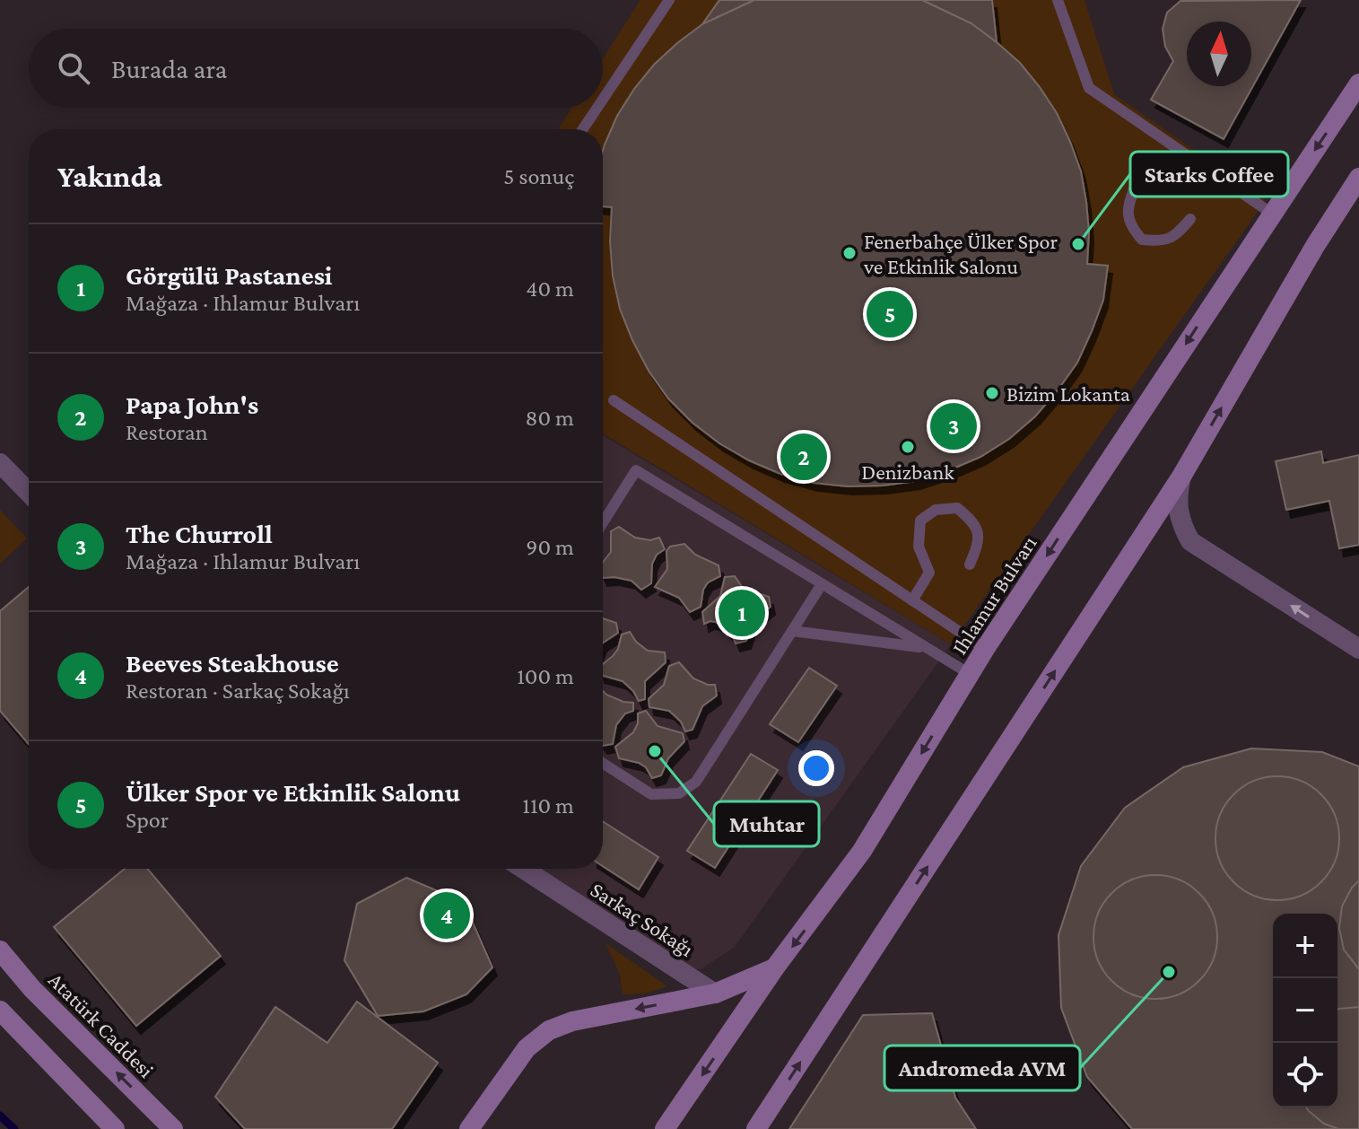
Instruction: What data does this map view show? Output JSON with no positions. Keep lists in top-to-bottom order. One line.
{"streets":{"main road":["Ihlamur Bulvarı","Atatürk Caddesi"],"street":["Sarkaç Sokağı"]},"places":["Starks Coffee","Fenerbahçe Ülker Spor ve Etkinlik Salonu","Bizim Lokanta","Denizbank","Muhtar","Andromeda AVM"],"north":"top","page":{"search":"Burada ara","heading":["Yakında","5 sonuç"],"list":[{"mark":"1","name":"Görgülü Pastanesi","note":"Mağaza · Ihlamur Bulvarı","value":"40 m"},{"mark":"2","name":"Papa John's","note":"Restoran","value":"80 m"},{"mark":"3","name":"The Churroll","note":"Mağaza · Ihlamur Bulvarı","value":"90 m"},{"mark":"4","name":"Beeves Steakhouse","note":"Restoran · Sarkaç Sokağı","value":"100 m"},{"mark":"5","name":"Ülker Spor ve Etkinlik Salonu","note":"Spor","value":"110 m"}],"pins":["5","3","2","1","4"],"map_buttons":["+","−"]}}
